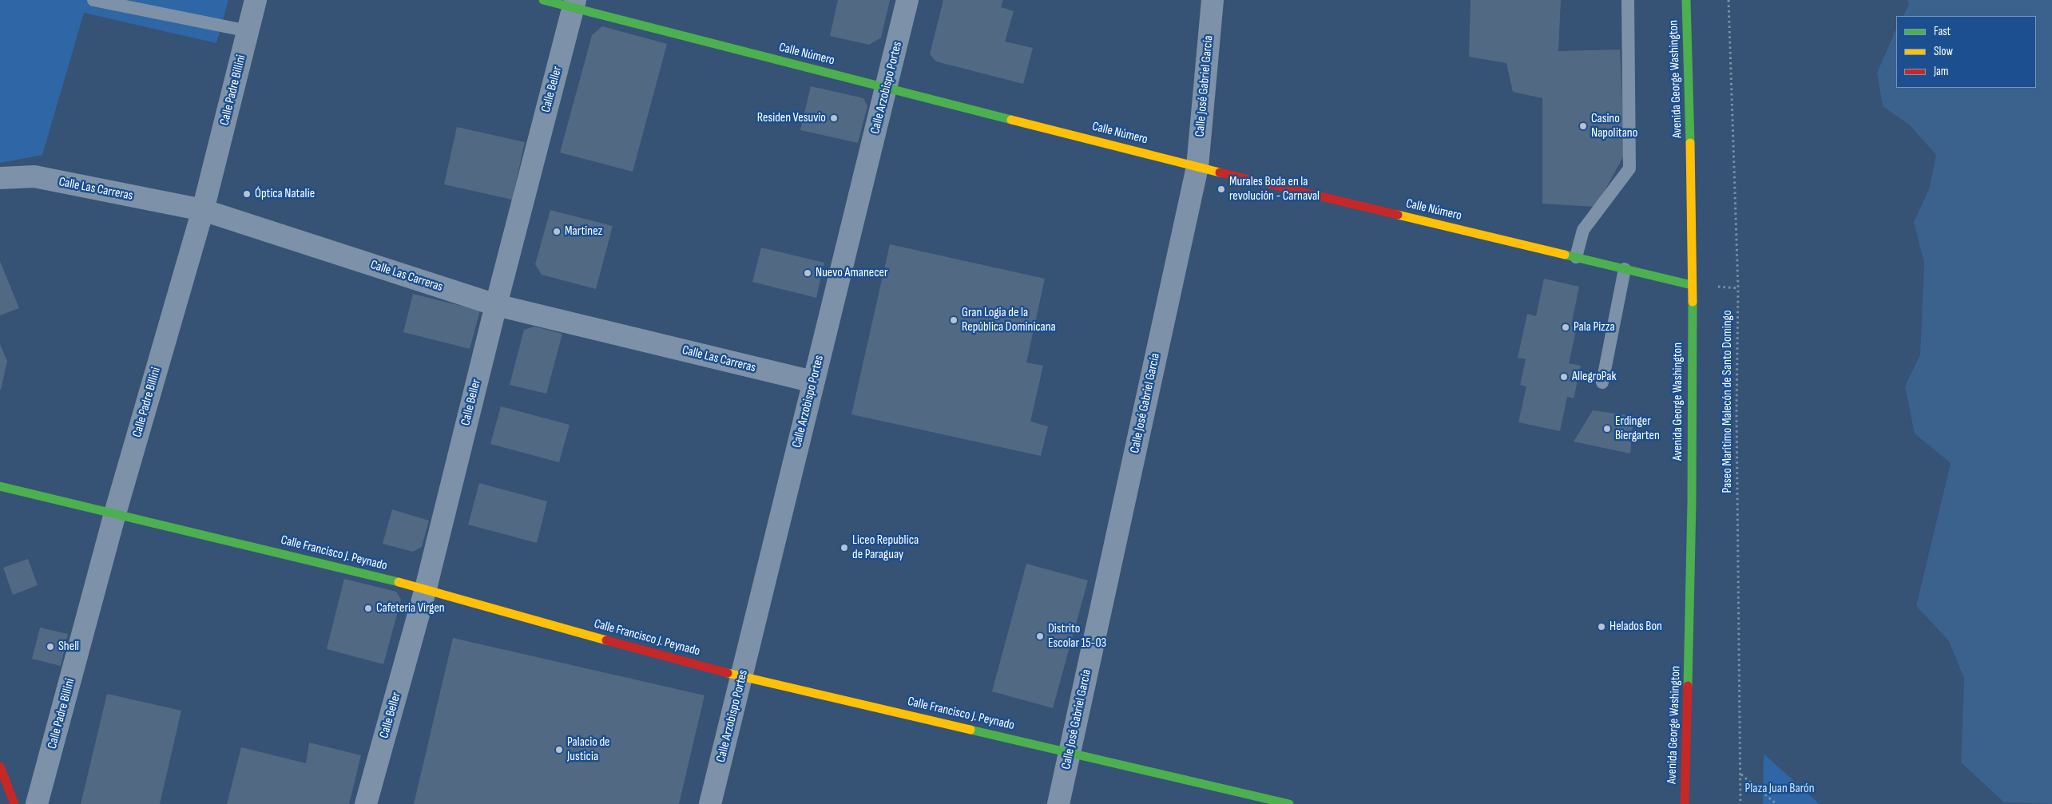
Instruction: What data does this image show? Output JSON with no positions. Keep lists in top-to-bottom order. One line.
{"streets":{"street":["Calle Número","Avenida George Washington","Calle José Gabriel García","Calle Arzobispo Portes","Calle Beller","Calle Padre Billini","Calle Las Carreras","Calle Francisco J. Peynado"],"path":["Paseo Marítimo Malecón de Santo Domingo"]},"crossings":[["Calle Número","Avenida George Washington"],["Calle Número","Calle José Gabriel García"],["Calle Número","Calle Arzobispo Portes"],["Calle Número","Calle Beller"],["Calle José Gabriel García","Calle Francisco J. Peynado"],["Calle Arzobispo Portes","Calle Las Carreras"],["Calle Arzobispo Portes","Calle Francisco J. Peynado"],["Calle Beller","Calle Las Carreras"],["Calle Beller","Calle Francisco J. Peynado"],["Calle Padre Billini","Calle Las Carreras"],["Calle Padre Billini","Calle Francisco J. Peynado"]],"parks":["Plaza Juan Barón"],"places":["Residen Vesuvio","Casino Napolitano","Murales Boda en la revolución - Carnaval","Óptica Natalie","Martinez","Nuevo Amanecer","Gran Logia de la República Dominicana","Pala Pizza","AllegroPak","Erdinger Biergarten","Liceo Republica de Paraguay","Cafeteria Virgen","Helados Bon","Distrito Escolar 15-03","Shell","Palacio de Justicia"],"legend":["Fast","Slow","Jam"]}
